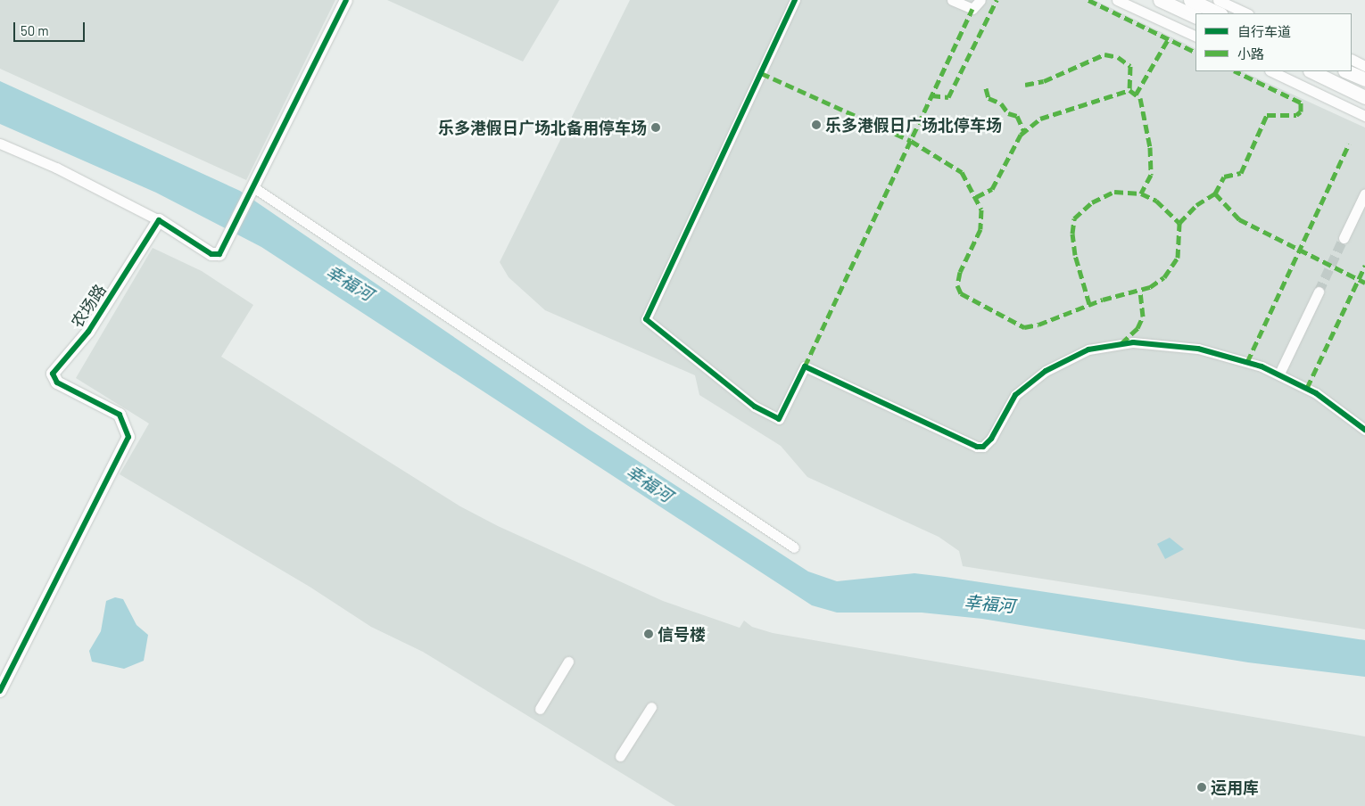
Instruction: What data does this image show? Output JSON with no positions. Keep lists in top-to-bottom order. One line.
{"streets":{"street":["农场路"]},"water":["幸福河"],"places":["乐多港假日广场北停车场","乐多港假日广场北备用停车场","信号楼","运用库"],"legend":["自行车道","小路"],"scale_bar":"50 m"}
